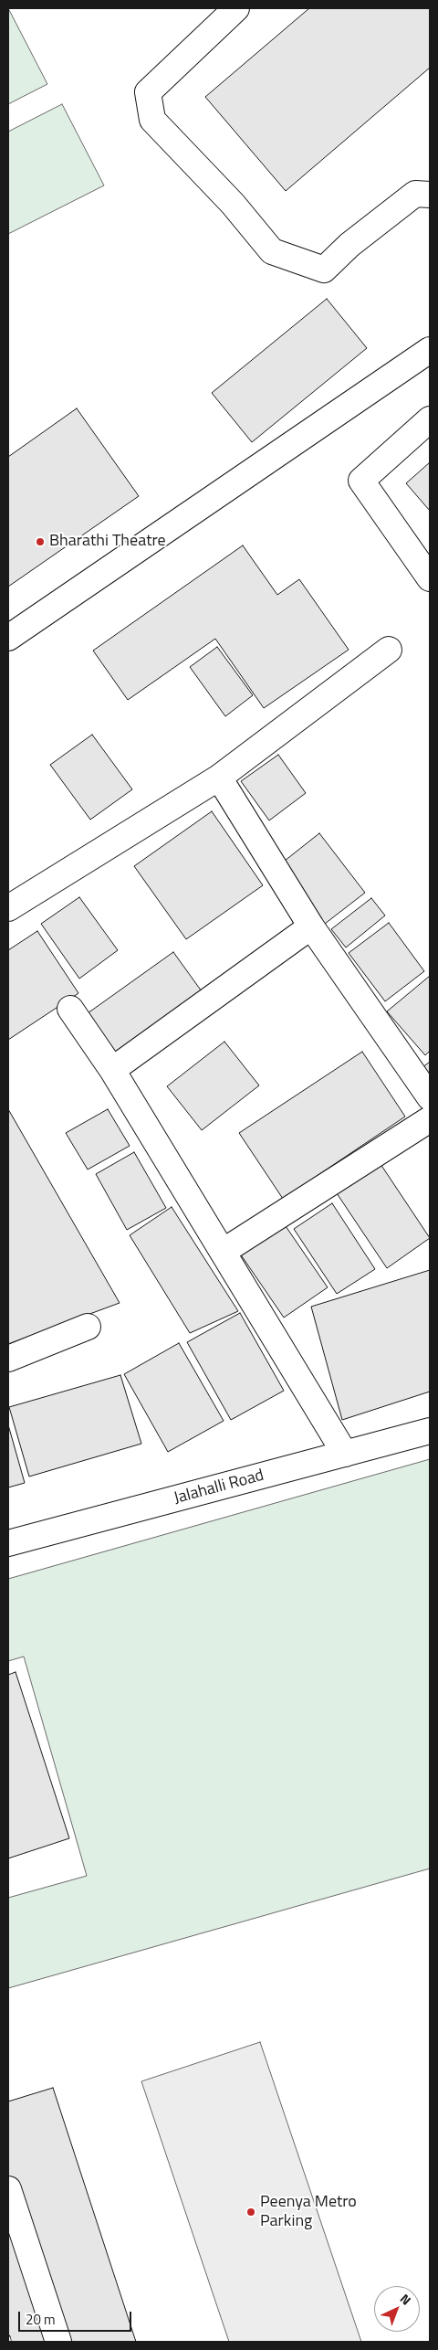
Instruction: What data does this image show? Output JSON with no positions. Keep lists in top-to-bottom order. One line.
{"streets":{"street":["Jalahalli Road"]},"places":["Bharathi Theatre","Peenya Metro Parking"],"scale_bar":"20 m","north":"top right"}
